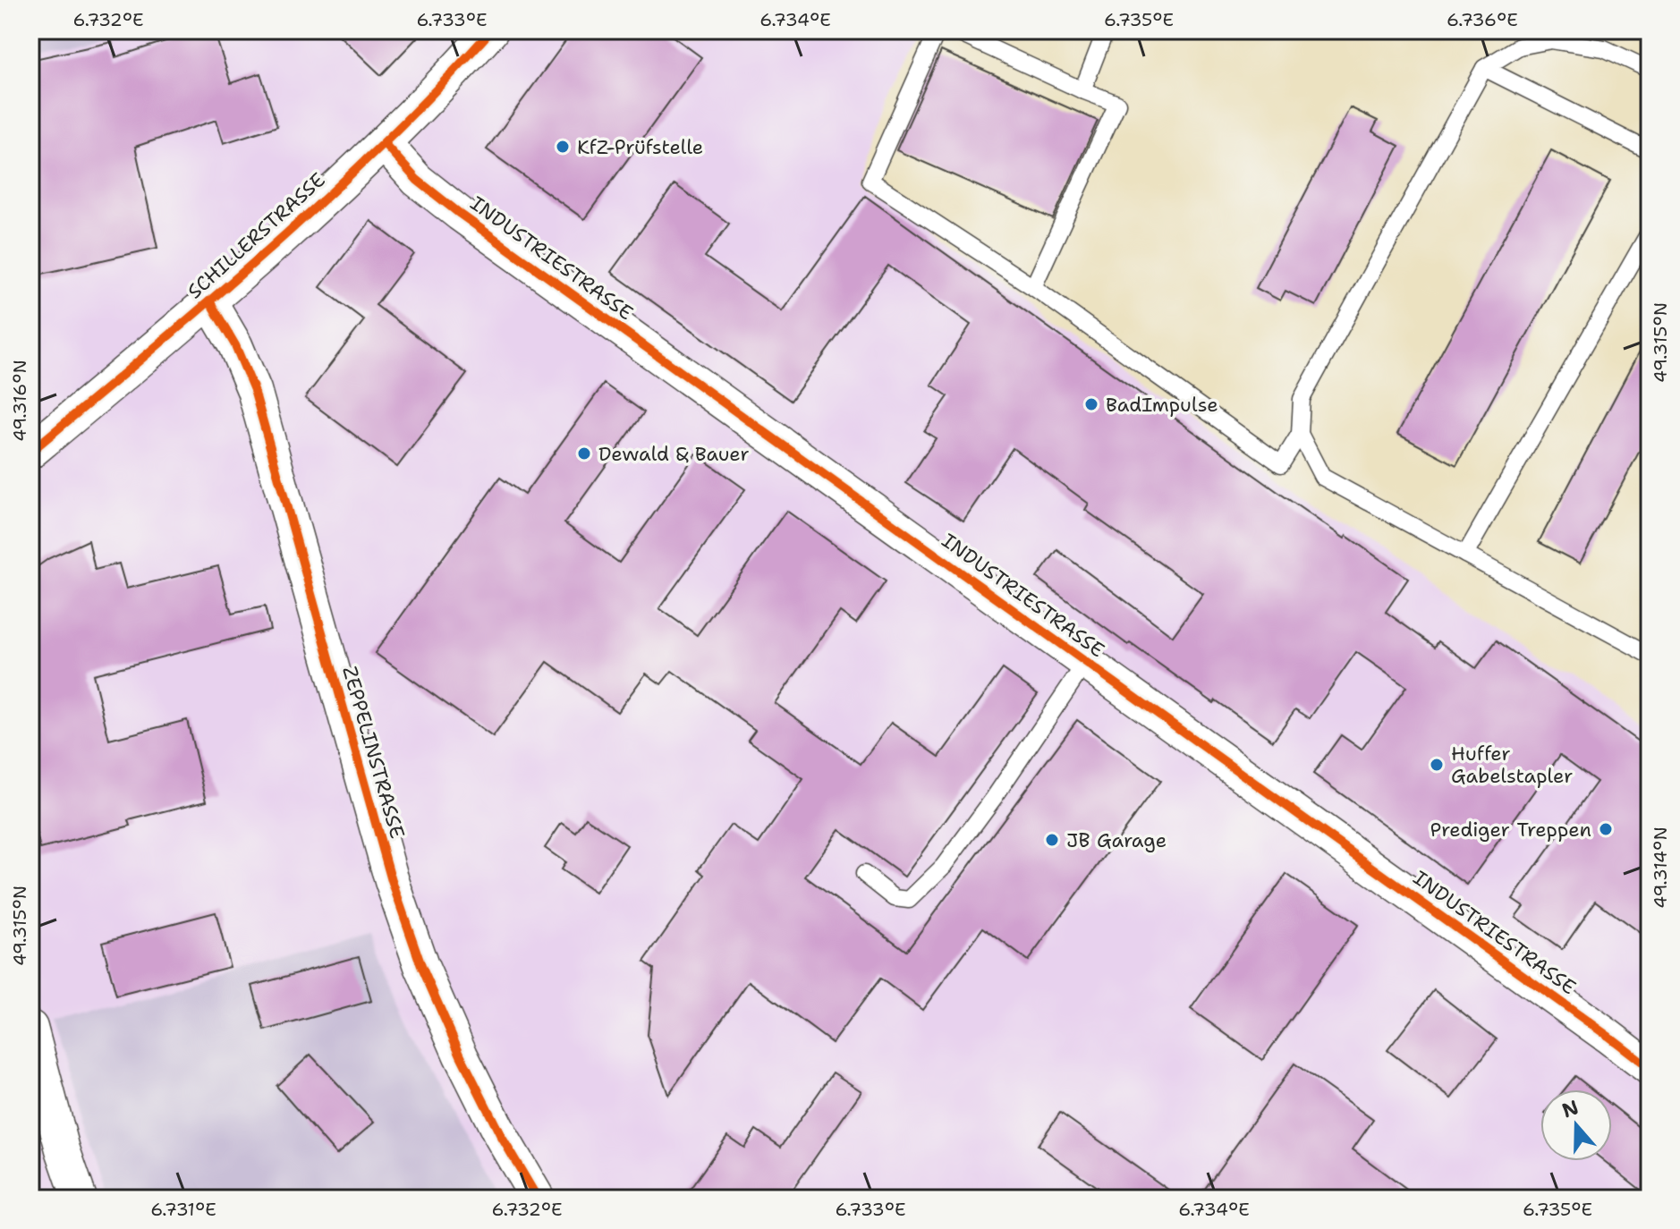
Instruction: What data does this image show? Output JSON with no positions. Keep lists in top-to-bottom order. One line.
{"streets":{"street":["SCHILLERSTRASSE","INDUSTRIESTRASSE","ZEPPELINSTRASSE"]},"crossings":[["SCHILLERSTRASSE","INDUSTRIESTRASSE"],["SCHILLERSTRASSE","ZEPPELINSTRASSE"]],"places":["KfZ-Prüfstelle","BadImpulse","Dewald & Bauer","Huffer Gabelstapler","Prediger Treppen","JB Garage"],"north":"top","coordinates":["6.732°E","6.733°E","6.734°E","6.735°E","6.736°E","49.315°N","49.316°N","49.314°N","6.731°E"]}
